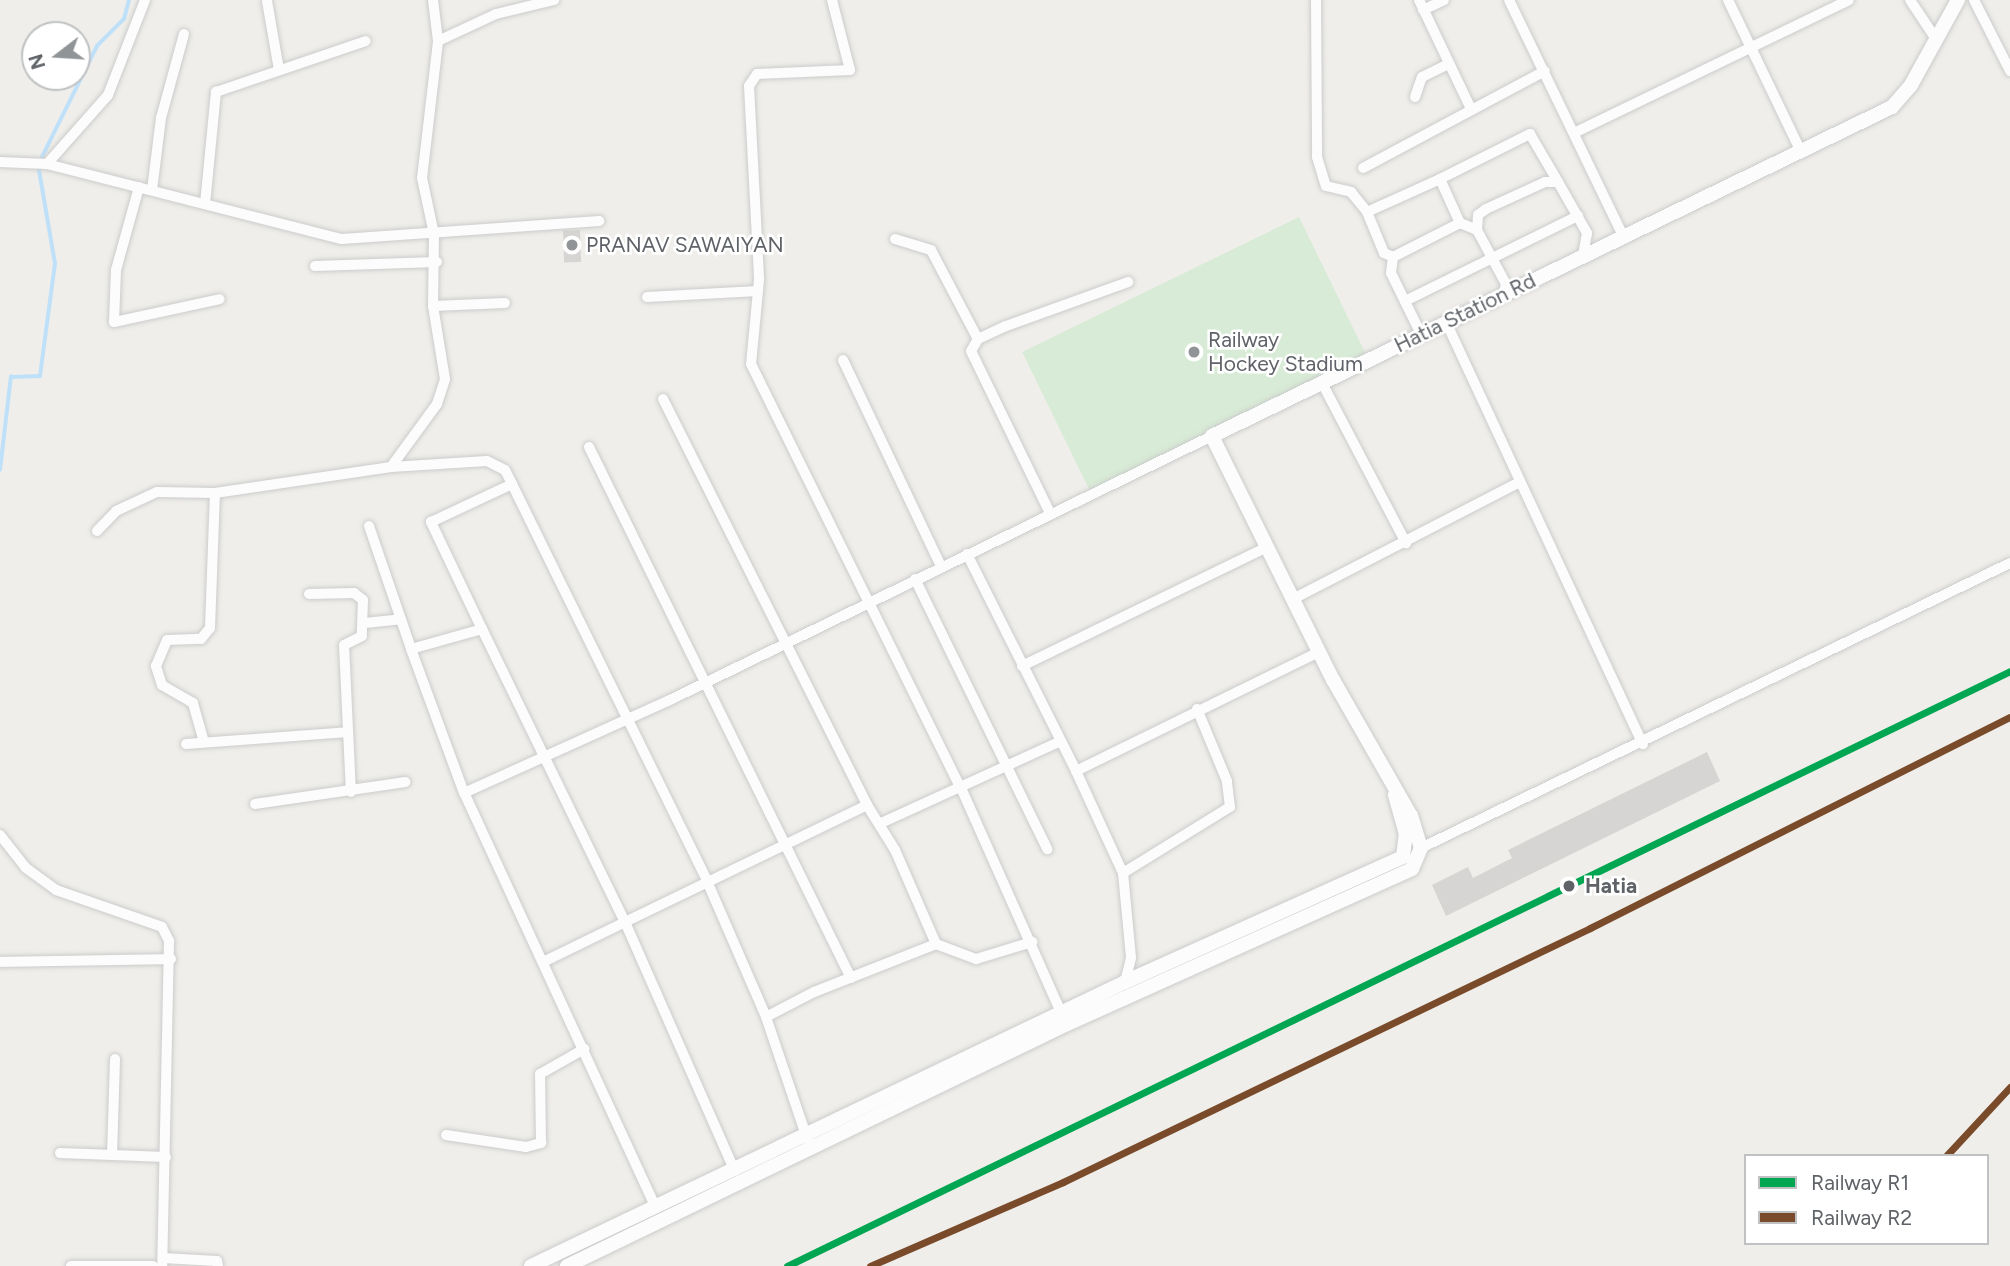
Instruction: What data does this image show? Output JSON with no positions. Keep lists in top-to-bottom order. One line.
{"streets":{"street":["Hatia Station Rd"]},"places":["PRANAV SAWAIYAN","Railway Hockey Stadium","Hatia"],"lines":["rail line R1","rail line R2"],"legend":["Railway R1","Railway R2"],"north":"left"}
